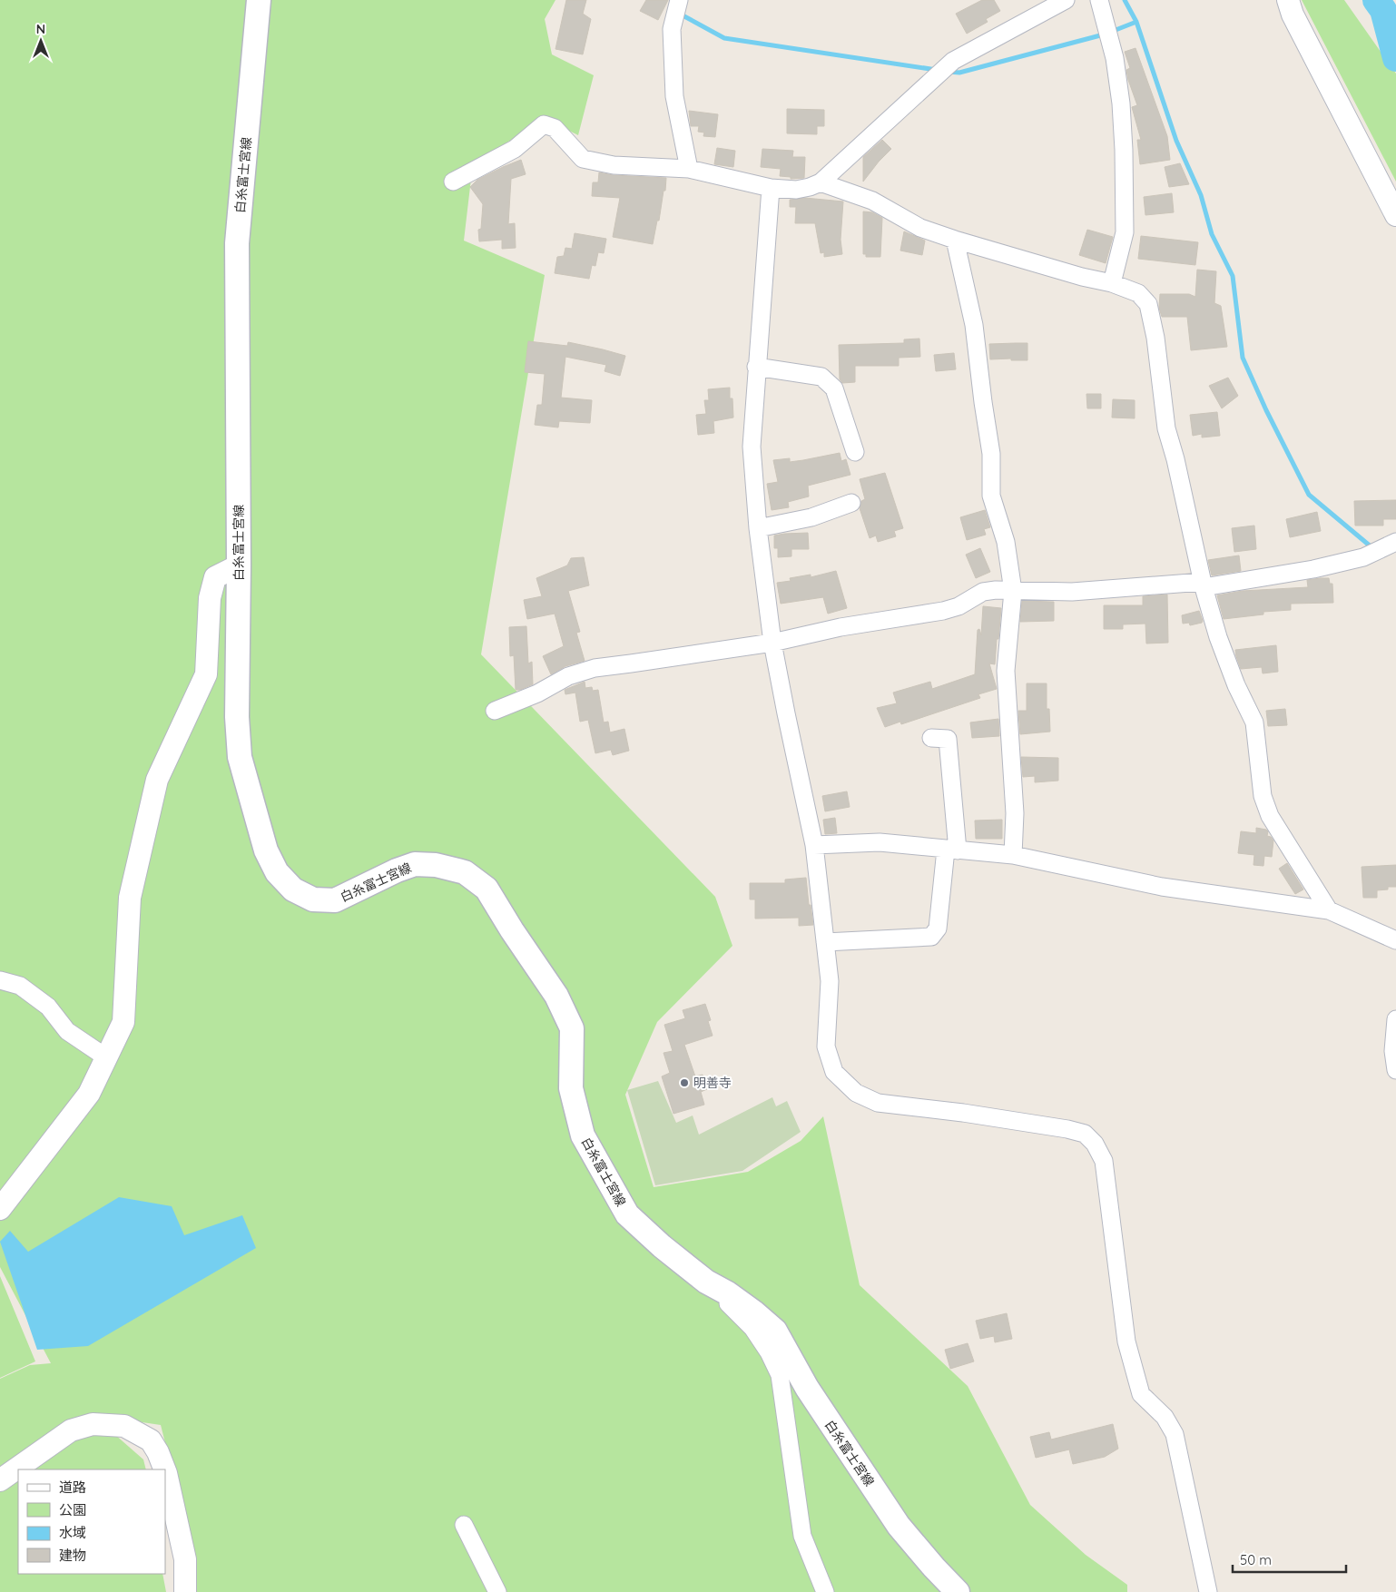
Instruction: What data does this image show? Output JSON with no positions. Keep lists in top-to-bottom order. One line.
{"streets":{"main road":["白糸富士宮線"]},"places":["明善寺"],"legend":["道路","公園","水域","建物"],"scale_bar":"50 m","north":"top"}
